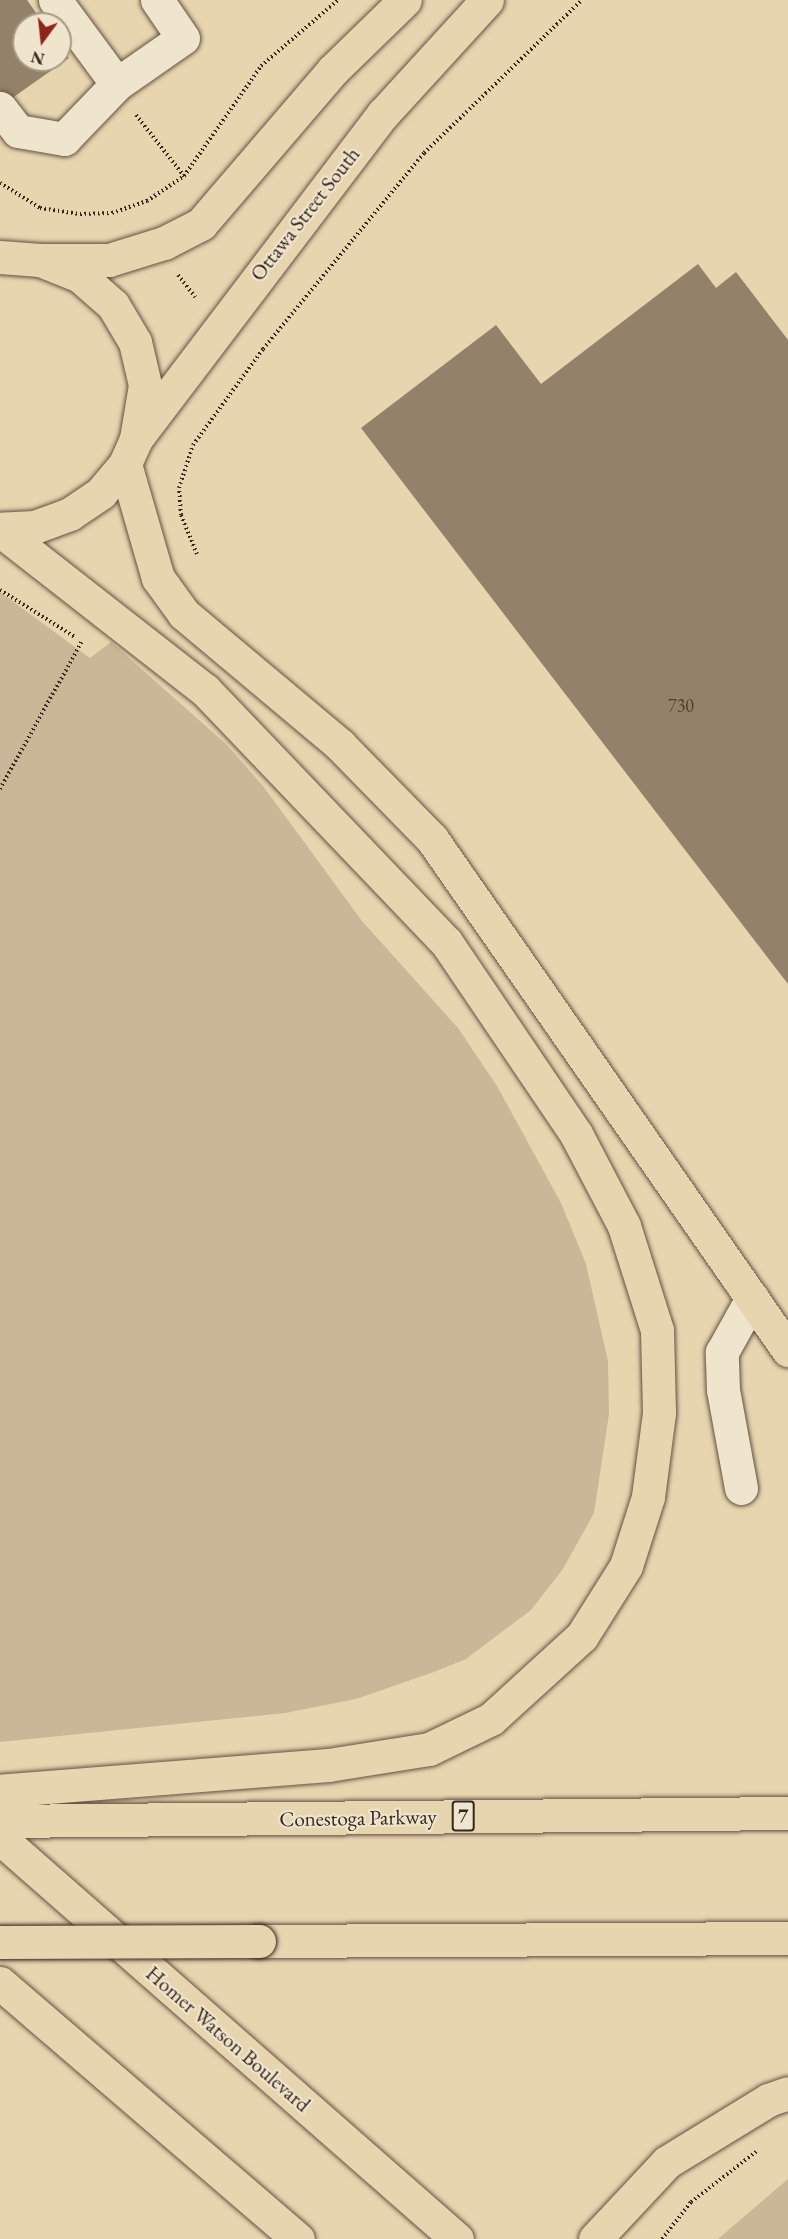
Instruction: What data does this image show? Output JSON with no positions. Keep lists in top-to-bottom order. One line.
{"streets":{"main road":["Ottawa Street South","7","Conestoga Parkway","Homer Watson Boulevard"]},"house_numbers":["730"],"north":"bottom"}
